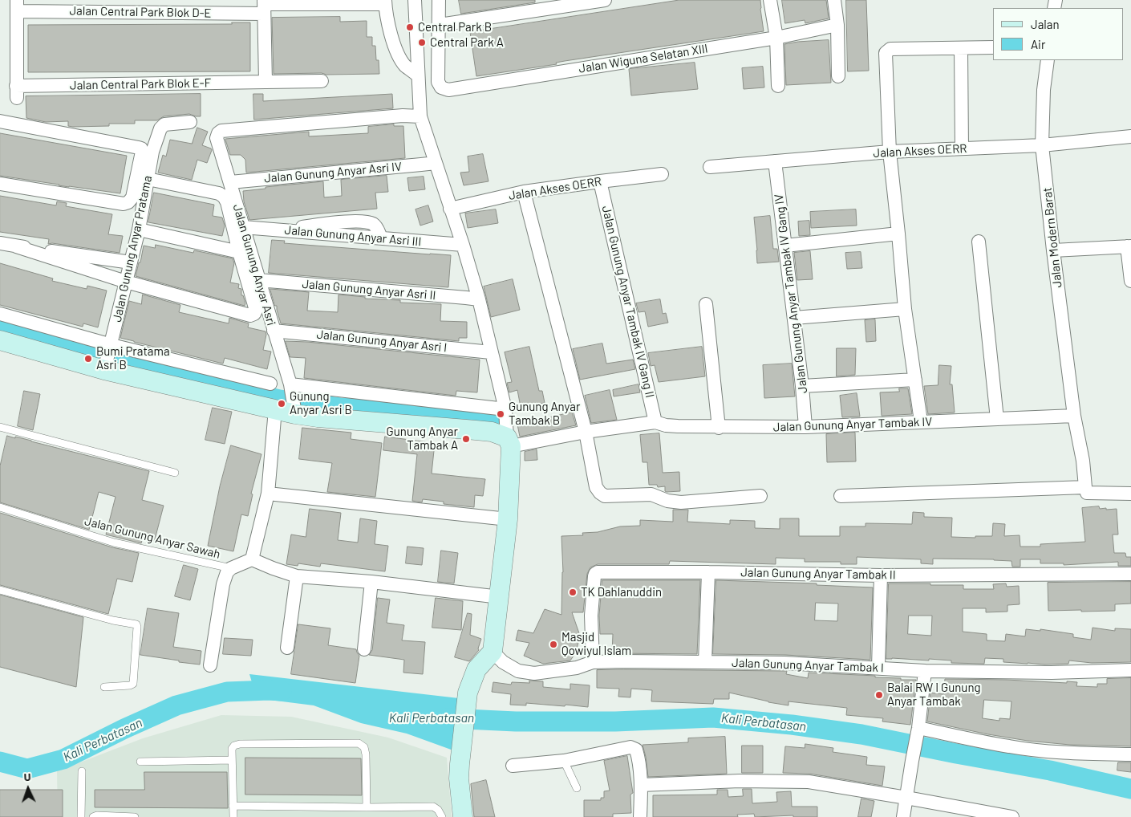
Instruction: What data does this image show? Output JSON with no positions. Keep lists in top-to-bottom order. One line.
{"streets":{"street":["Jalan Central Park Blok D-E","Jalan Wiguna Selatan XIII","Jalan Central Park Blok E-F","Jalan Akses OERR","Jalan Gunung Anyar Asri IV","Jalan Gunung Anyar Asri III","Jalan Modern Barat","Jalan Gunung Anyar Pratama","Jalan Gunung Anyar Asri","Jalan Gunung Anyar Asri II","Jalan Gunung Anyar Tambak IV Gang IV","Jalan Gunung Anyar Tambak IV Gang II","Jalan Gunung Anyar Asri I","Jalan Gunung Anyar Tambak IV","Jalan Gunung Anyar Tambak II","Jalan Gunung Anyar Tambak I"],"lane":["Jalan Gunung Anyar Sawah"]},"crossings":[["Jalan Central Park Blok D-E","Jalan Central Park Blok E-F"],["Jalan Akses OERR","Jalan Modern Barat"],["Jalan Akses OERR","Jalan Gunung Anyar Tambak IV Gang IV"],["Jalan Akses OERR","Jalan Gunung Anyar Tambak IV Gang II"],["Jalan Gunung Anyar Asri IV","Jalan Gunung Anyar Asri"],["Jalan Gunung Anyar Asri III","Jalan Gunung Anyar Asri"],["Jalan Modern Barat","Jalan Gunung Anyar Tambak IV"],["Jalan Gunung Anyar Asri","Jalan Gunung Anyar Asri II"],["Jalan Gunung Anyar Asri","Jalan Gunung Anyar Asri I"],["Jalan Gunung Anyar Tambak IV Gang IV","Jalan Gunung Anyar Tambak IV"],["Jalan Gunung Anyar Tambak IV Gang II","Jalan Gunung Anyar Tambak IV"],["Jalan Gunung Anyar Tambak II","Jalan Gunung Anyar Tambak I"]],"water":["Kali Perbatasan"],"places":["Central Park B","Central Park A","Bumi Pratama Asri B","Gunung Anyar Asri B","Gunung Anyar Tambak B","Gunung Anyar Tambak A","TK Dahlanuddin","Masjid Qowiyul Islam","Balai RW I Gunung Anyar Tambak"],"legend":["Jalan","Air"],"north":"top"}
